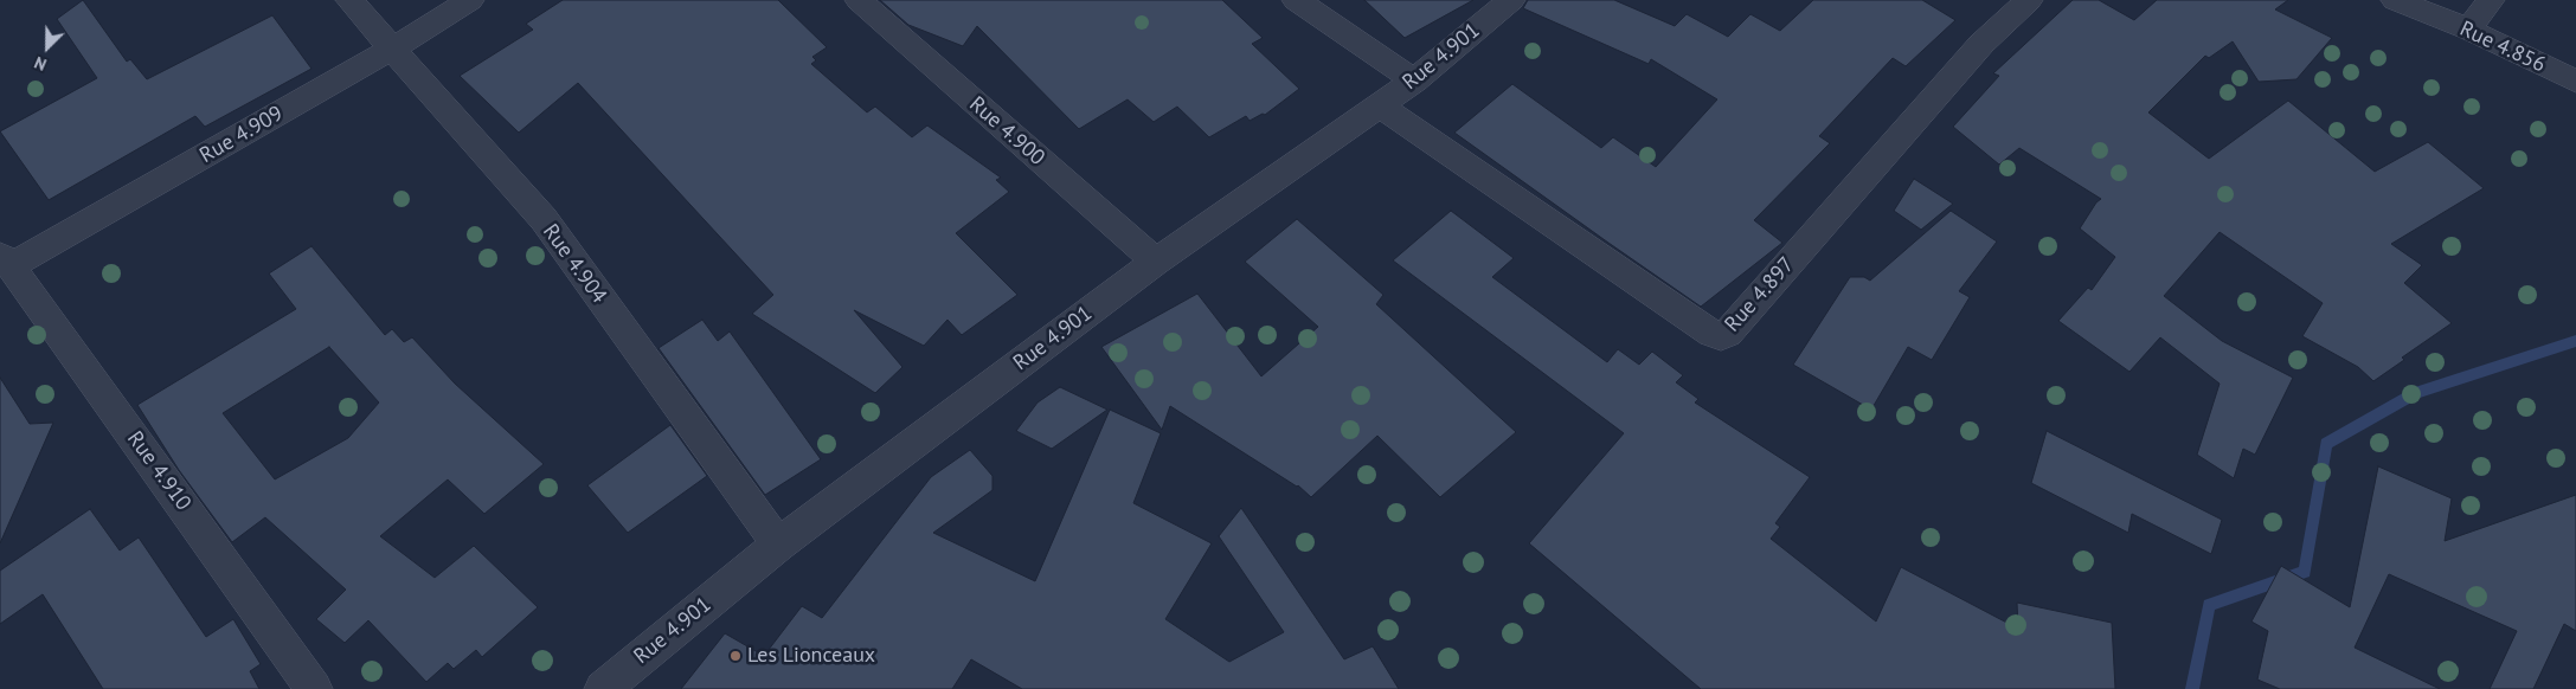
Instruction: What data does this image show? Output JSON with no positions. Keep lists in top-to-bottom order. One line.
{"streets":{"street":["Rue 4.856","Rue 4.901","Rue 4.900","Rue 4.909","Rue 4.904","Rue 4.897","Rue 4.910"]},"crossings":[["Rue 4.901","Rue 4.900"],["Rue 4.901","Rue 4.904"],["Rue 4.901","Rue 4.897"],["Rue 4.909","Rue 4.904"],["Rue 4.909","Rue 4.910"]],"places":["Les Lionceaux"],"north":"bottom left"}
